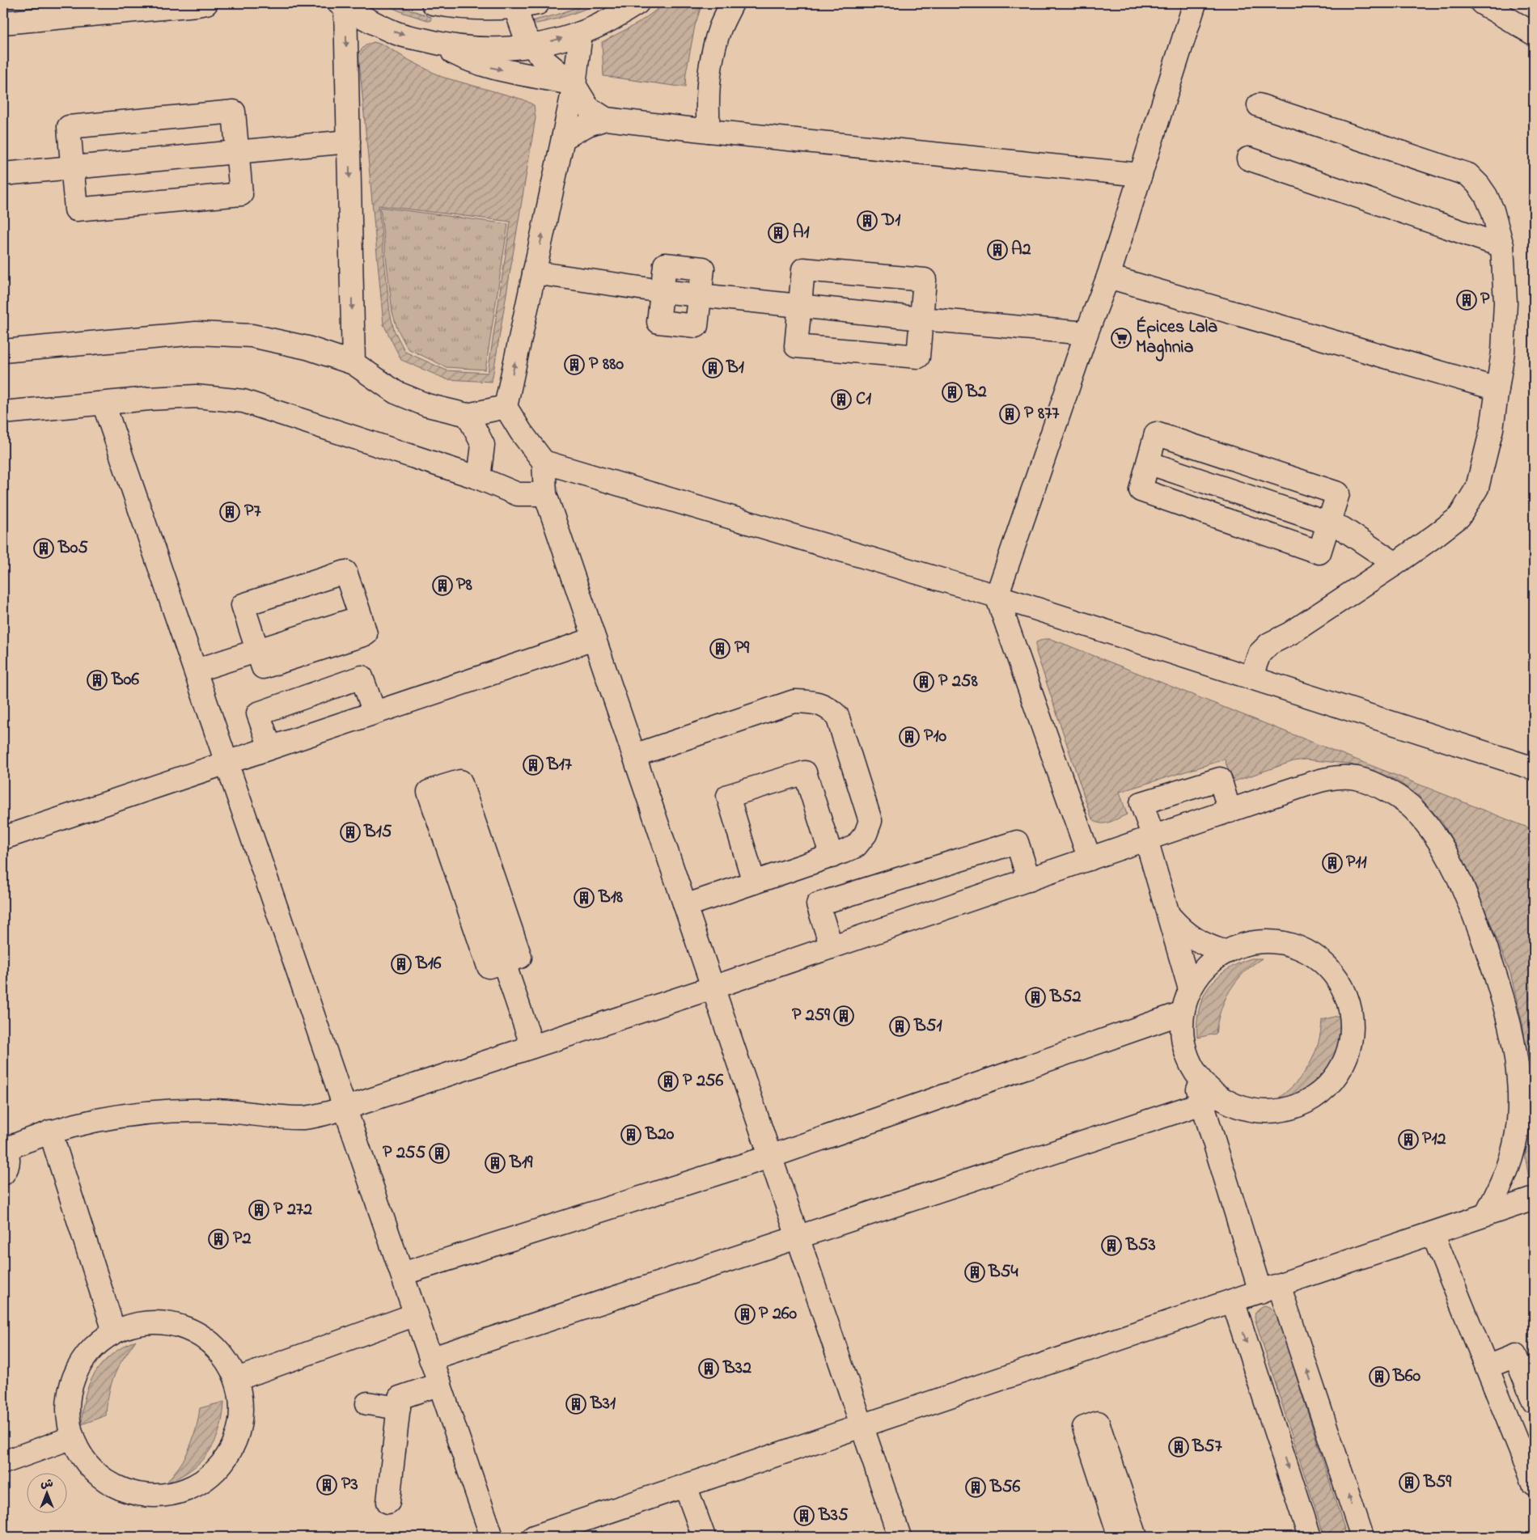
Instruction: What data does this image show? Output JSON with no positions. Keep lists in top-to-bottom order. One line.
{"places":{"building":["D1","A1","A2","P","P 880","B1","B2","C1","P 877","P7","B05","P8","P9","B06","P 258","P10","B17","B15","P11","B18","B16","B52","P 259","B51","P 256","B20","P12","P 255","B19","P 272","P2","B53","B54","P 260","B32","B60","B31","B57","B59","P3","B56","B35"],"supermarket":["Épices Lala Maghnia"]},"north":"top"}
